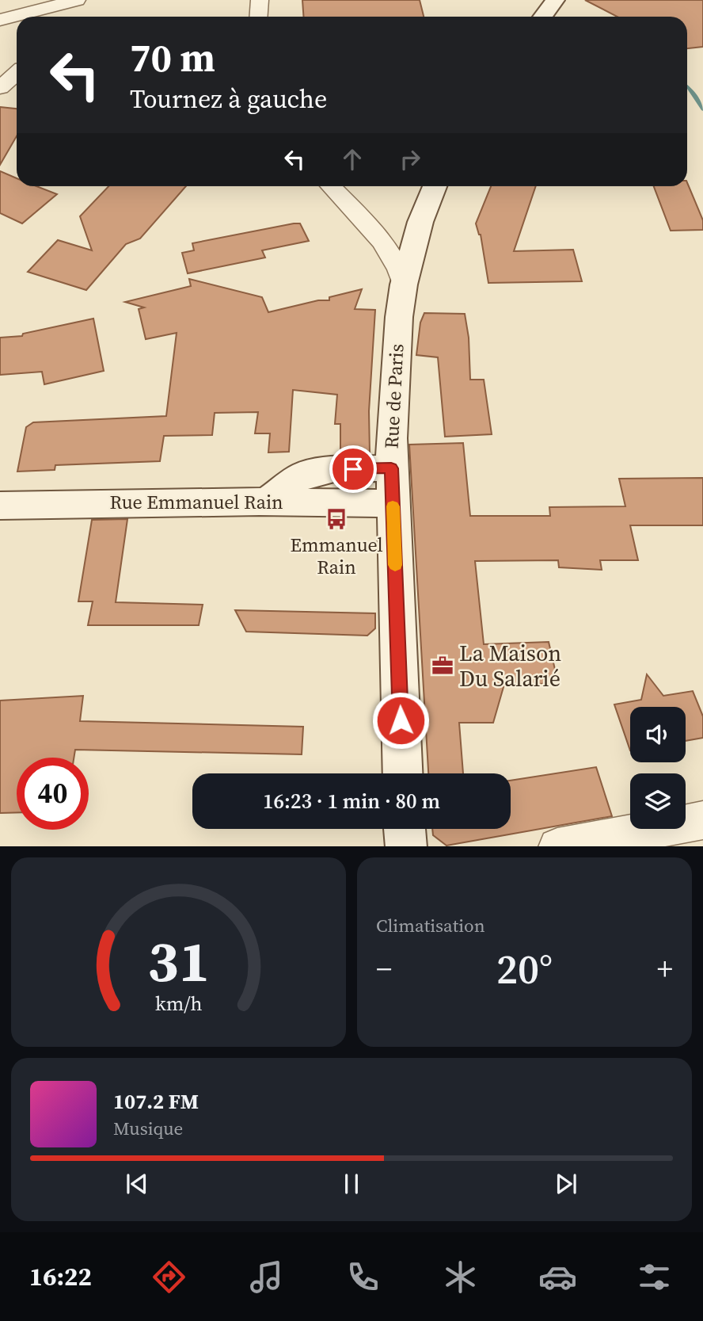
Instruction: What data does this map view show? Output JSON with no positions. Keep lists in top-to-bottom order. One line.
{"streets":{"street":["Rue de Paris","Rue Emmanuel Rain"]},"crossings":[["Rue de Paris","Rue Emmanuel Rain"]],"places":{"bus stop":["Emmanuel Rain"],"office":["La Maison Du Salarié"]},"page":{"turn":["70 m","Tournez à gauche"],"limit":"40","trip":"16:23 · 1 min · 80 m","tile":"Climatisation","heat":["−","20°","+"],"song":["107.2 FM","Musique"],"tabs":"16:22","gauge":["31","km/h"]}}
